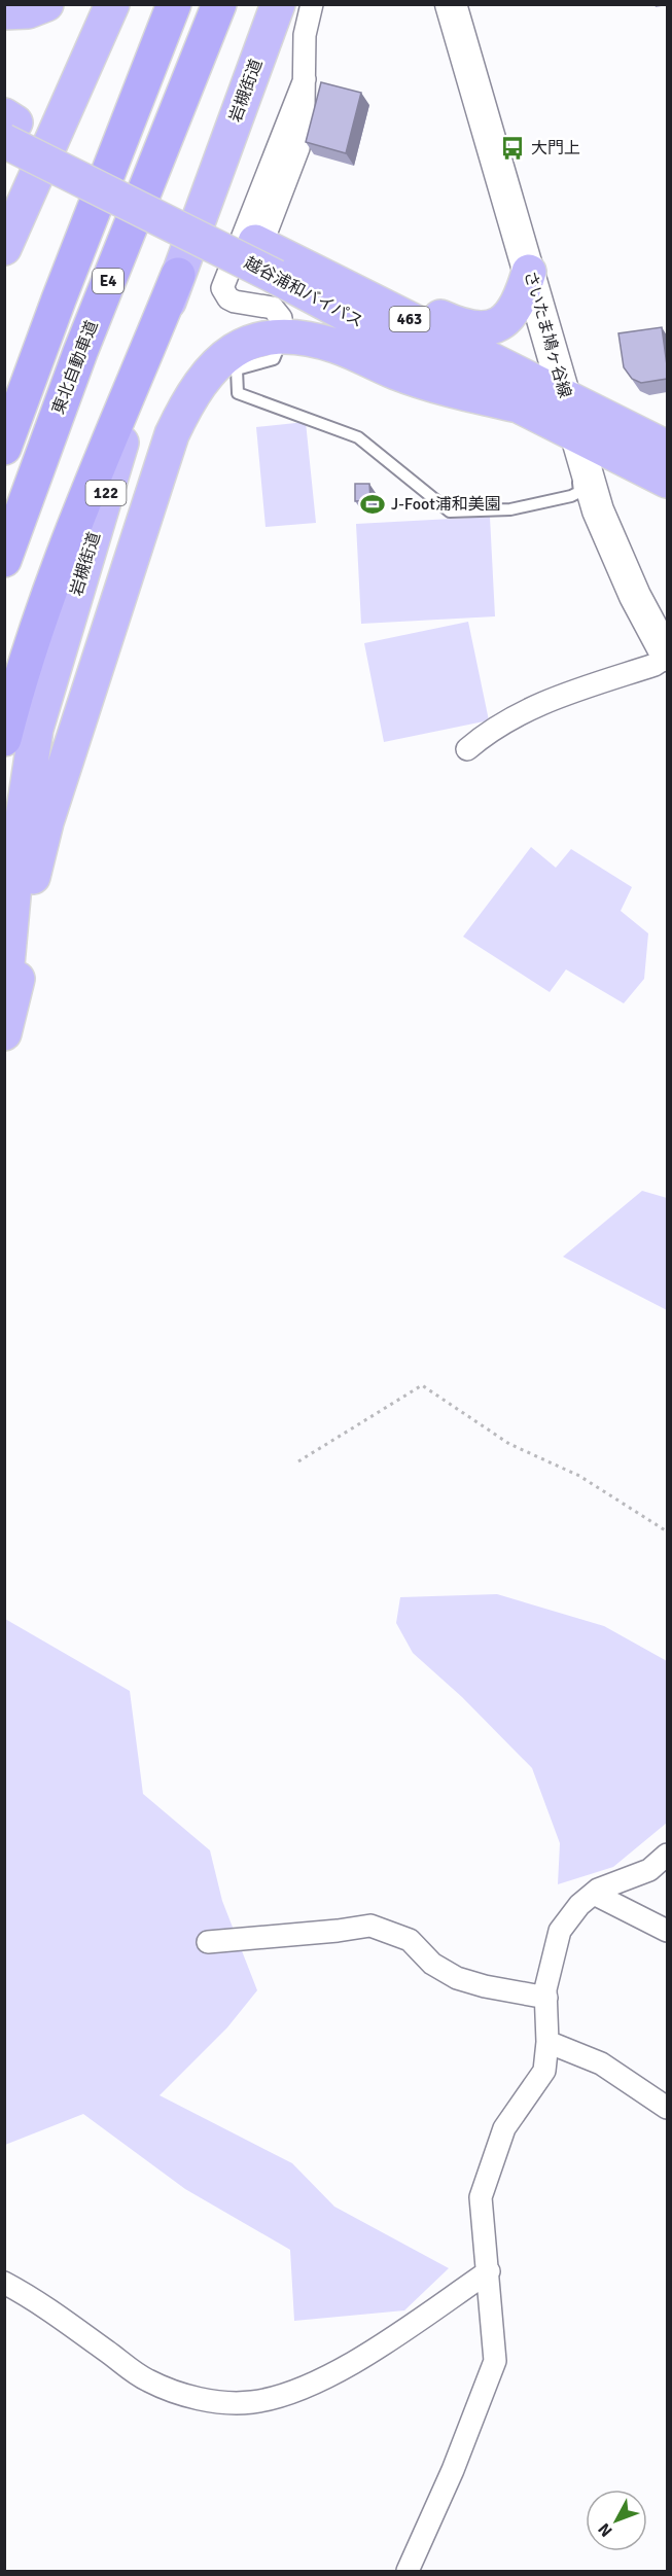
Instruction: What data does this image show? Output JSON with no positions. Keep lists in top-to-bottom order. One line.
{"streets":{"highway":["岩槻街道","E4","越谷浦和バイパス","463","東北自動車道","122"],"main road":["さいたま鳩ヶ谷線"]},"crossings":[["越谷浦和バイパス","さいたま鳩ヶ谷線"]],"places":{"bus stop":["大門上"],"sports":["J-Foot浦和美園"]},"north":"bottom left"}
